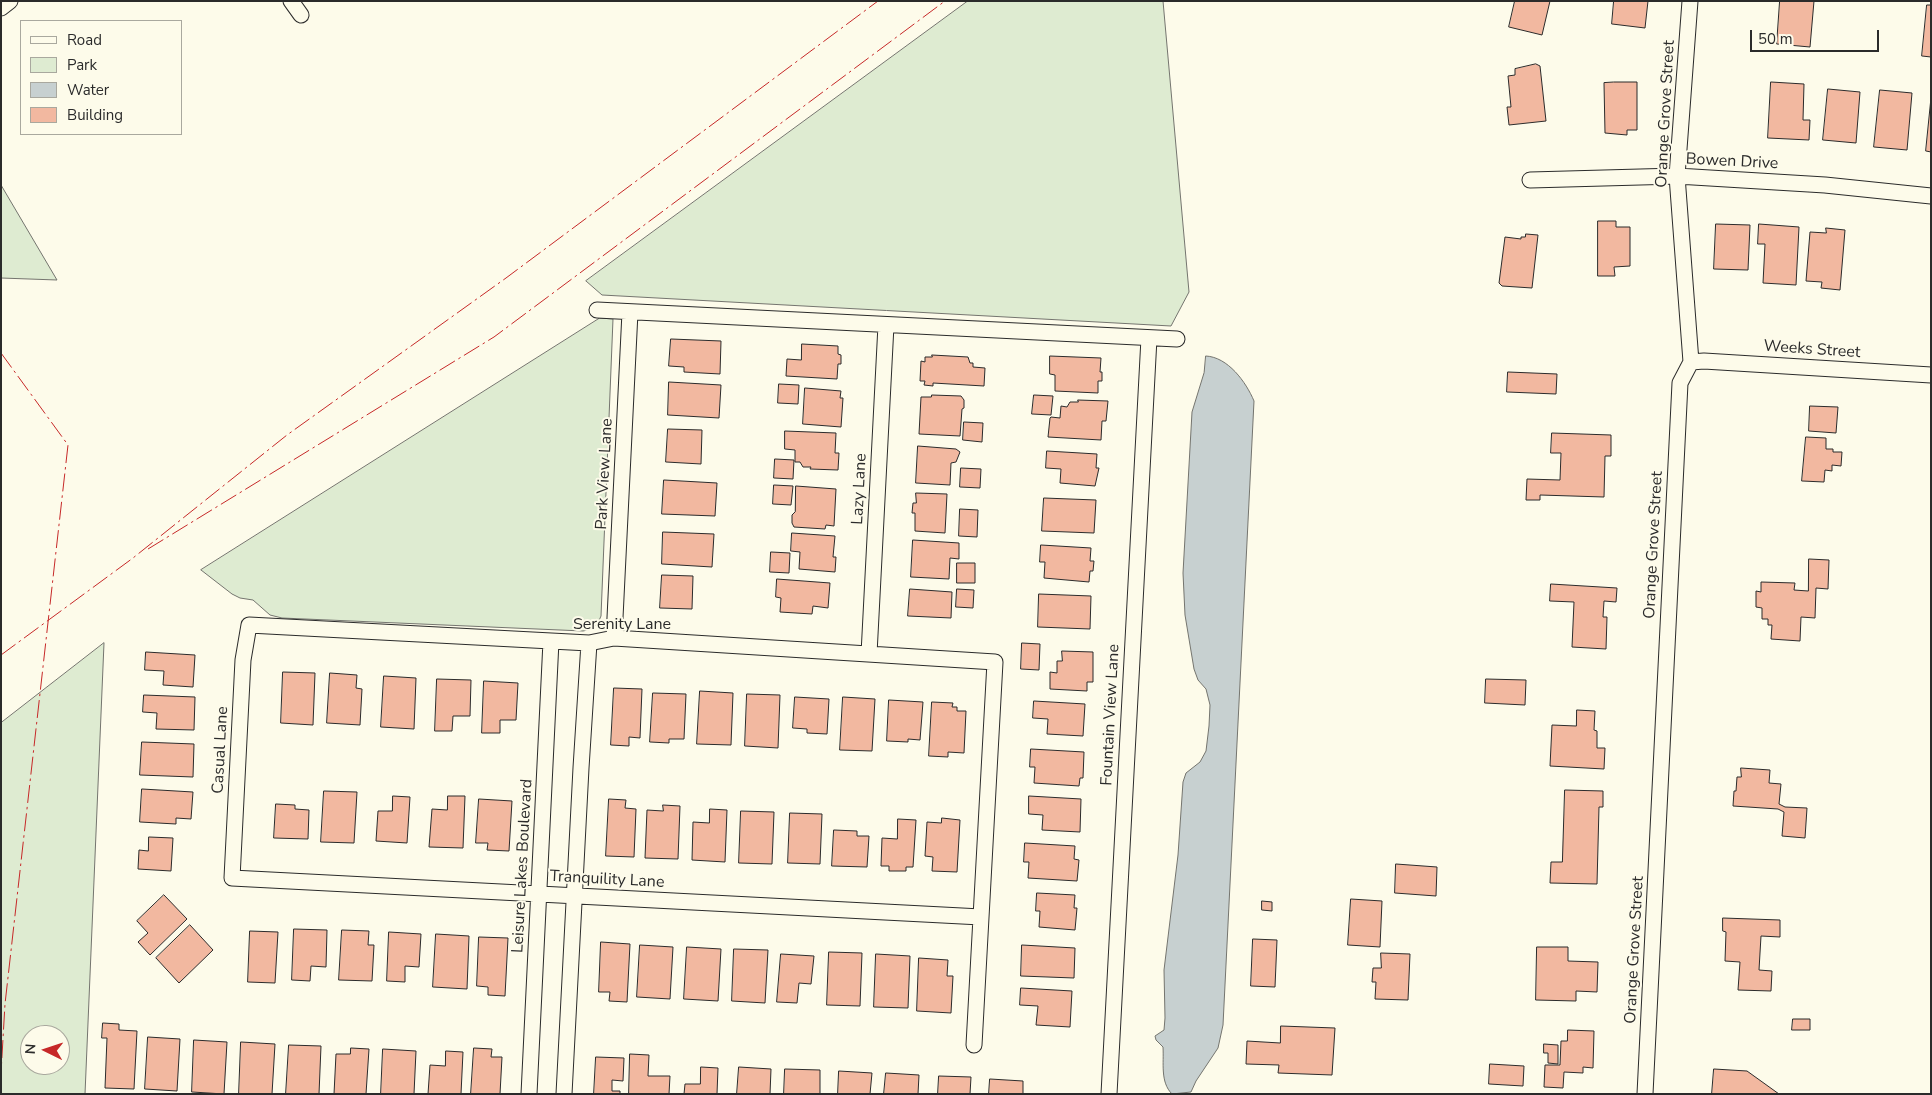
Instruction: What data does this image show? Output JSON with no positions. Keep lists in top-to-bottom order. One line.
{"streets":{"street":["Orange Grove Street","Bowen Drive","Weeks Street","Park View Lane","Lazy Lane","Serenity Lane","Fountain View Lane","Casual Lane","Leisure Lakes Boulevard","Tranquility Lane"]},"crossings":[["Orange Grove Street","Bowen Drive"],["Orange Grove Street","Weeks Street"],["Park View Lane","Serenity Lane"],["Lazy Lane","Serenity Lane"],["Serenity Lane","Casual Lane"],["Serenity Lane","Leisure Lakes Boulevard"],["Serenity Lane","Tranquility Lane"],["Casual Lane","Tranquility Lane"],["Leisure Lakes Boulevard","Tranquility Lane"]],"legend":["Road","Park","Water","Building"],"scale_bar":"50 m","north":"left"}
